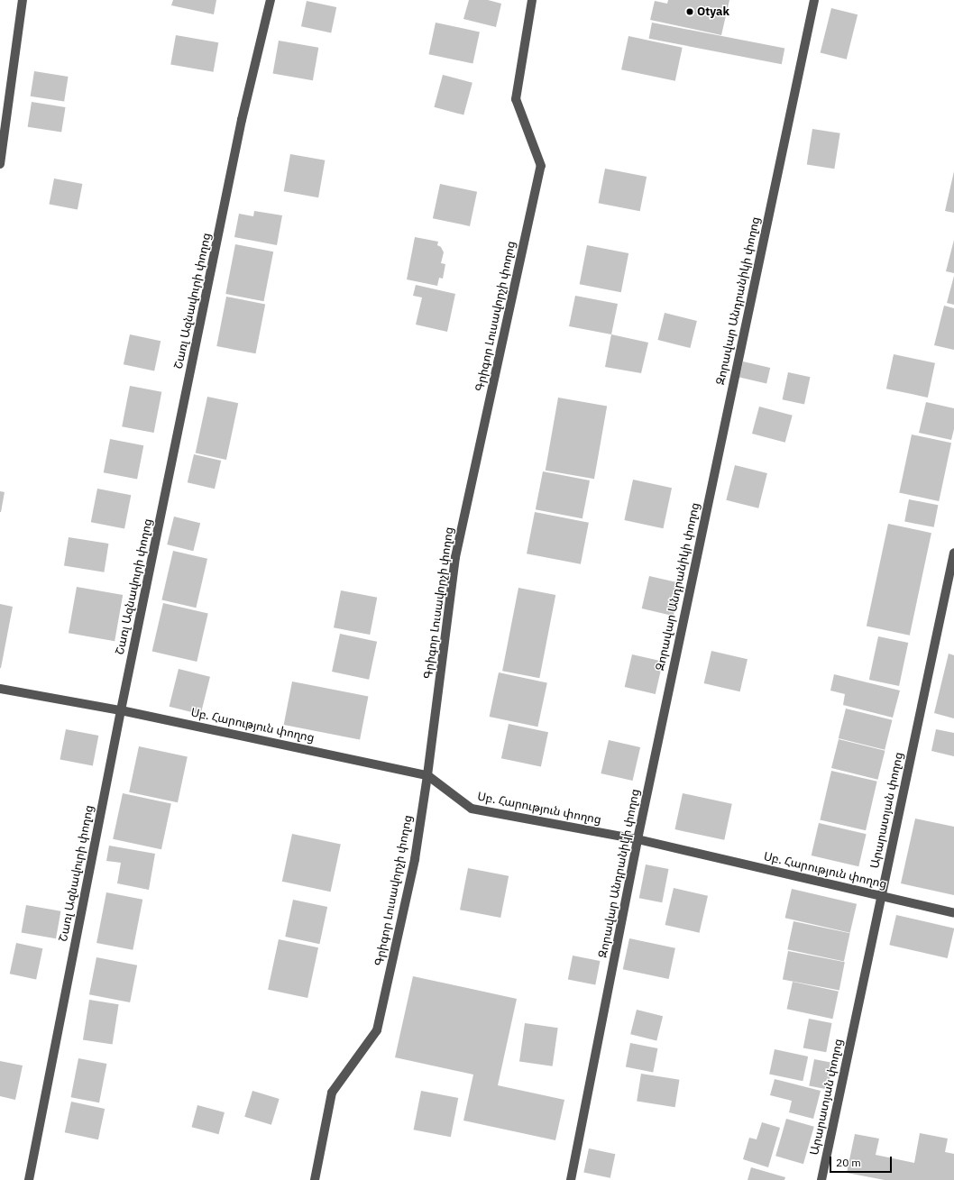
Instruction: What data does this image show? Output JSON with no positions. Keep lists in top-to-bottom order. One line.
{"streets":{"street":["Շառլ Ազնավուրի փողոց","Զորավար Անդրանիկի փողոց","Գրիգոր Լուսավորչի փողոց","Սբ. Հարություն փողոց","Արարատյան փողոց"]},"crossings":[["Շառլ Ազնավուրի փողոց","Սբ. Հարություն փողոց"],["Զորավար Անդրանիկի փողոց","Սբ. Հարություն փողոց"],["Գրիգոր Լուսավորչի փողոց","Սբ. Հարություն փողոց"],["Սբ. Հարություն փողոց","Արարատյան փողոց"]],"places":["Otyak"],"scale_bar":"20 m"}
